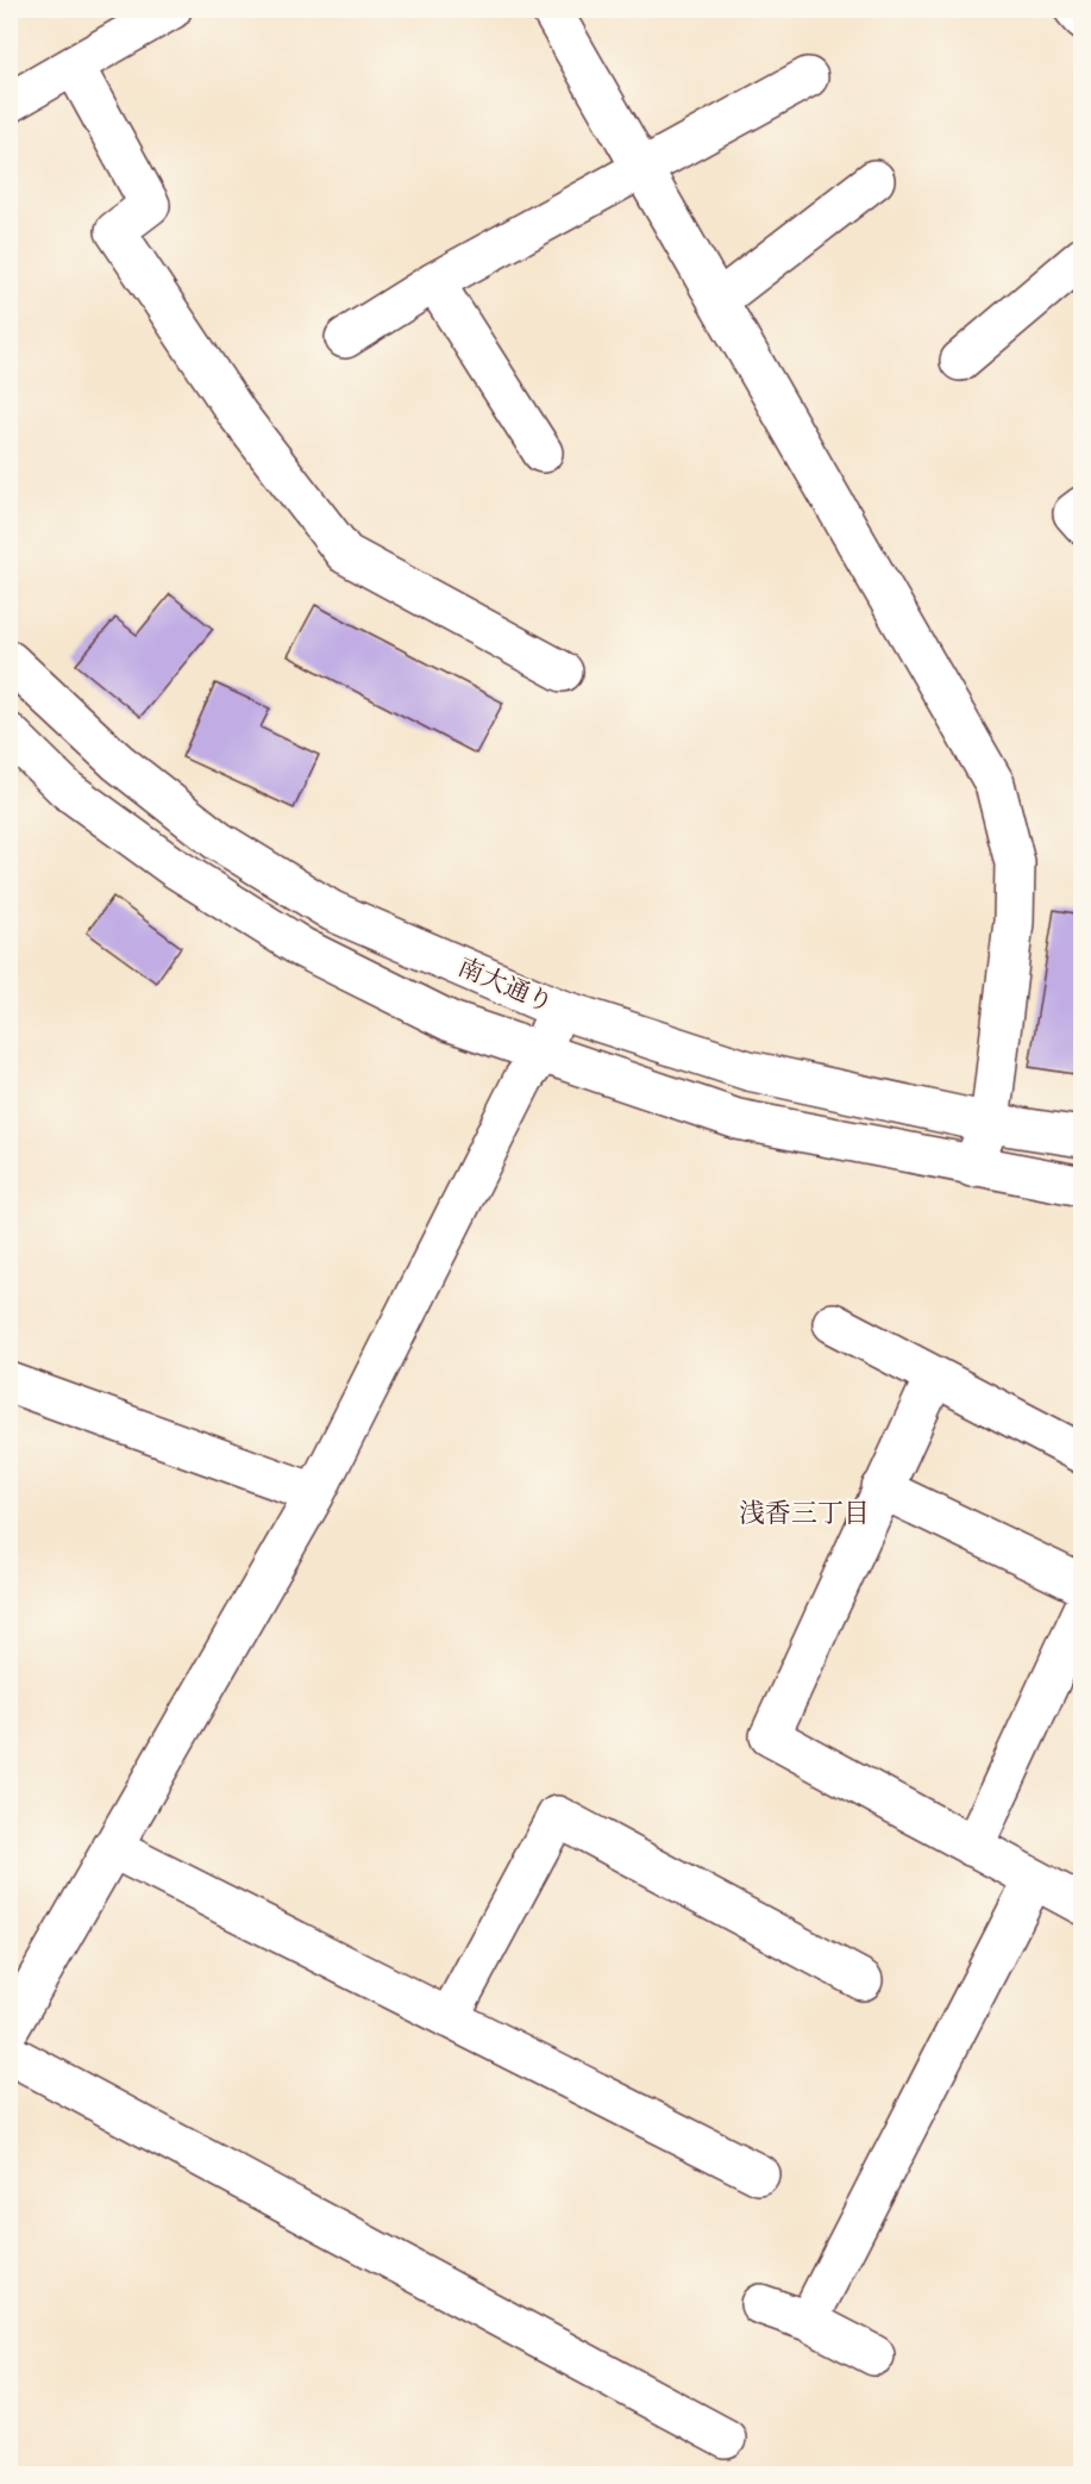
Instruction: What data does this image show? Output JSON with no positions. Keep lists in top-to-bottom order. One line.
{"streets":{"street":["南大通り"]},"districts":["浅香三丁目"]}
